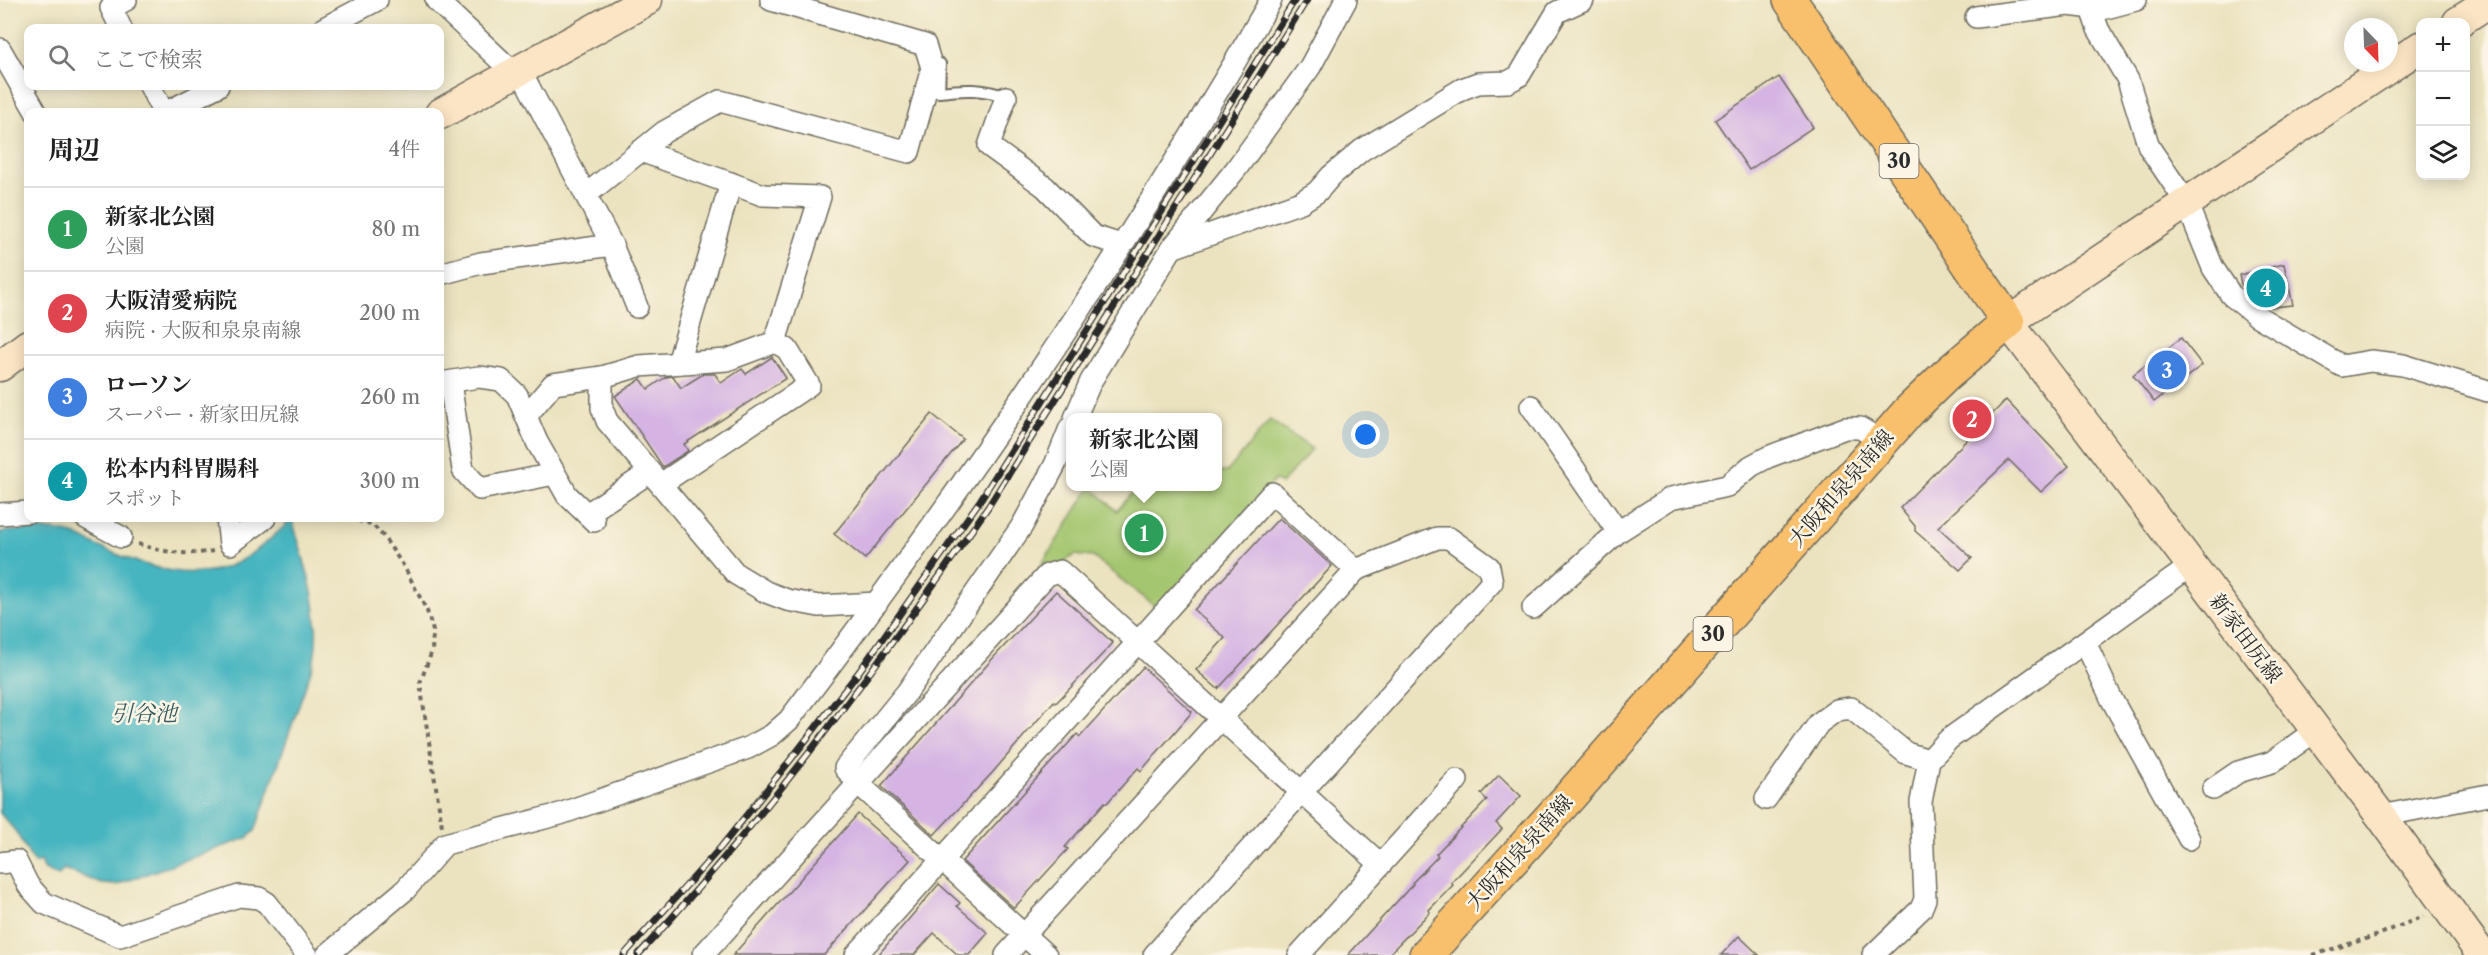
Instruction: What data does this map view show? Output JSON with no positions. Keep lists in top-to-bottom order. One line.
{"streets":{"main road":["30","大阪和泉泉南線"],"street":["新家田尻線"]},"crossings":[["30","大阪和泉泉南線"],["30","新家田尻線"],["大阪和泉泉南線","新家田尻線"]],"water":["引谷池"],"north":"bottom right","page":{"map_buttons":["+","−"],"search":"ここで検索","heading":["周辺","4件"],"list":[{"mark":"1","name":"新家北公園","note":"公園","value":"80 m"},{"mark":"2","name":"大阪清愛病院","note":"病院 · 大阪和泉泉南線","value":"200 m"},{"mark":"3","name":"ローソン","note":"スーパー · 新家田尻線","value":"260 m"},{"mark":"4","name":"松本内科胃腸科","note":"スポット","value":"300 m"}],"pins":["4","3","2","1"],"popup":["新家北公園","公園"]}}
